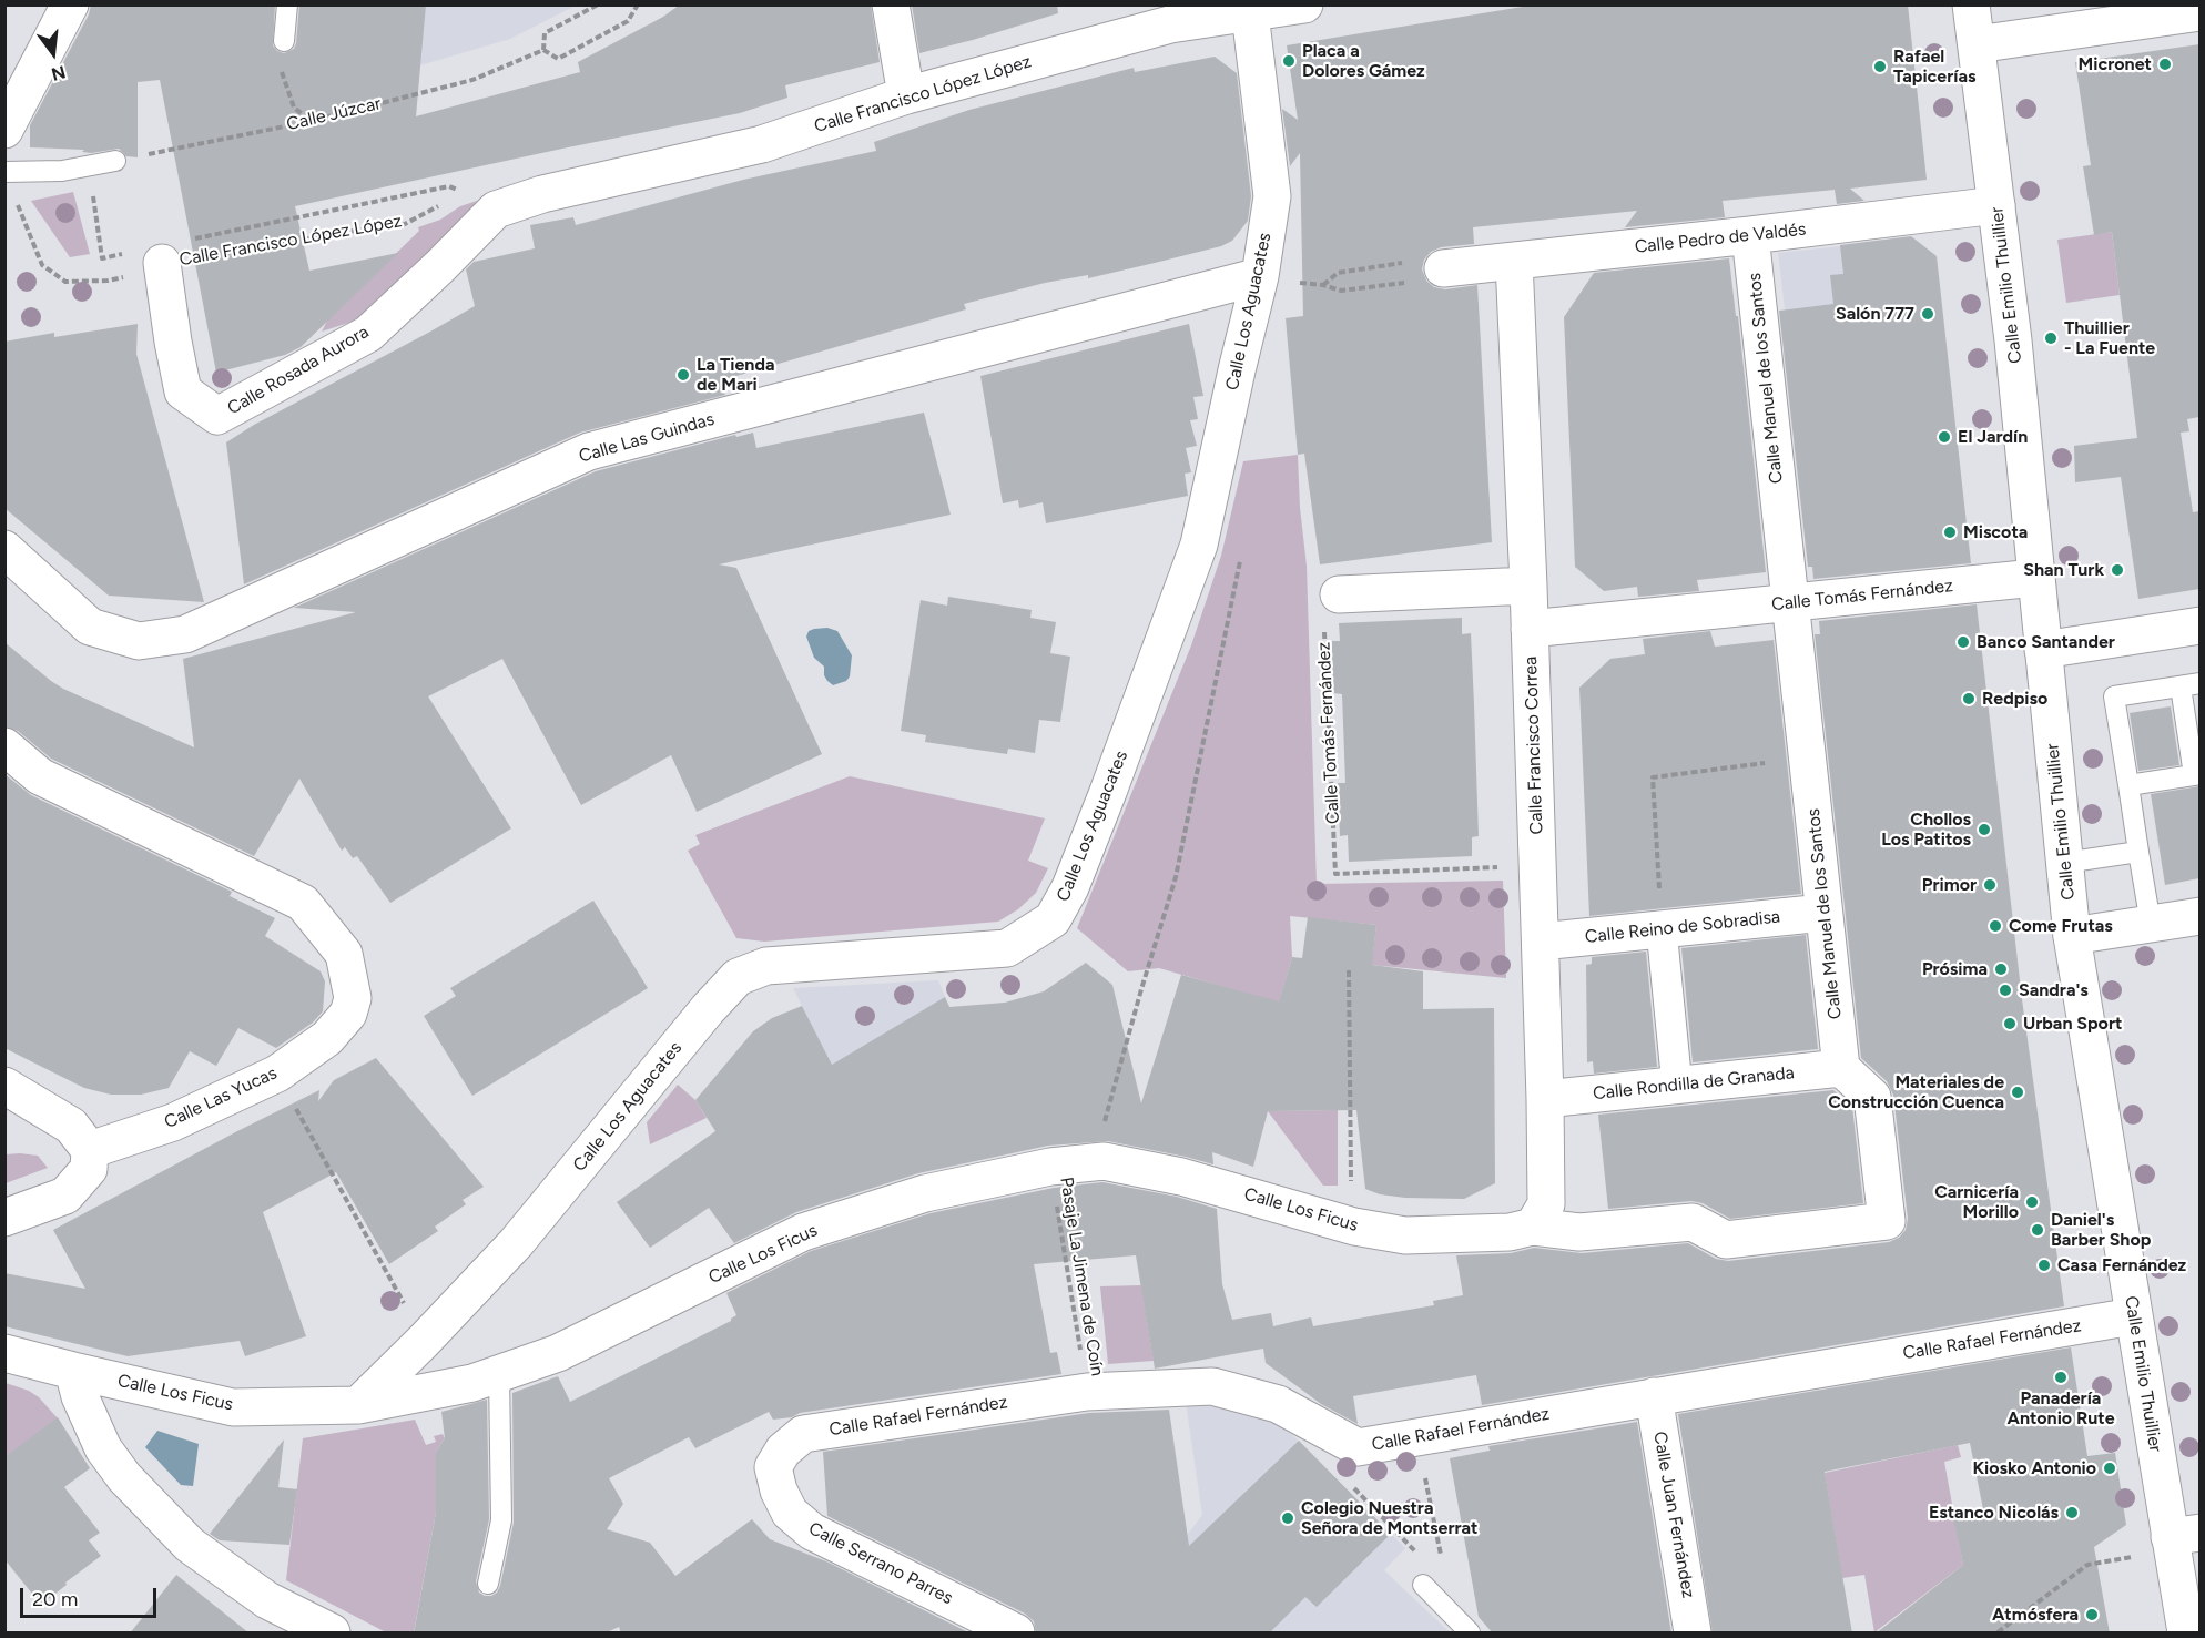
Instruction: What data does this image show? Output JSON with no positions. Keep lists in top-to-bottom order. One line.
{"streets":{"street":["Calle Francisco López López","Calle Pedro de Valdés","Calle Emilio Thuillier","Calle Los Aguacates","Calle Rosada Aurora","Calle Manuel de los Santos","Calle Las Guindas","Calle Tomás Fernández","Calle Francisco Correa","Calle Reino de Sobradisa","Calle Rondilla de Granada","Calle Las Yucas","Calle Los Ficus","Calle Rafael Fernández","Calle Juan Fernández","Calle Serrano Parres"],"path":["Calle Júzcar","Pasaje La Jimena de Coín"]},"crossings":[["Calle Francisco López López","Calle Los Aguacates"],["Calle Francisco López López","Calle Rosada Aurora"],["Calle Pedro de Valdés","Calle Emilio Thuillier"],["Calle Pedro de Valdés","Calle Manuel de los Santos"],["Calle Pedro de Valdés","Calle Francisco Correa"],["Calle Emilio Thuillier","Calle Tomás Fernández"],["Calle Emilio Thuillier","Calle Rafael Fernández"],["Calle Los Aguacates","Calle Las Guindas"],["Calle Los Aguacates","Calle Los Ficus"],["Calle Manuel de los Santos","Calle Tomás Fernández"],["Calle Manuel de los Santos","Calle Reino de Sobradisa"],["Calle Manuel de los Santos","Calle Rondilla de Granada"],["Calle Tomás Fernández","Calle Francisco Correa"],["Calle Francisco Correa","Calle Reino de Sobradisa"],["Calle Francisco Correa","Calle Rondilla de Granada"],["Calle Francisco Correa","Calle Los Ficus"],["Calle Los Ficus","Pasaje La Jimena de Coín"],["Pasaje La Jimena de Coín","Calle Rafael Fernández"],["Calle Rafael Fernández","Calle Juan Fernández"],["Calle Rafael Fernández","Calle Serrano Parres"]],"places":["Placa a Dolores Gámez","Micronet","Rafael Tapicerías","Salón 777","Thuillier - La Fuente","La Tienda de Mari","El Jardín","Miscota","Shan Turk","Banco Santander","Redpiso","Chollos Los Patitos","Primor","Come Frutas","Prósima","Sandra's","Urban Sport","Materiales de Construcción Cuenca","Carnicería Morillo","Daniel's Barber Shop","Casa Fernández","Panadería Antonio Rute","Kiosko Antonio","Estanco Nicolás","Colegio Nuestra Señora de Montserrat","Atmósfera"],"scale_bar":"20 m","north":"bottom"}
